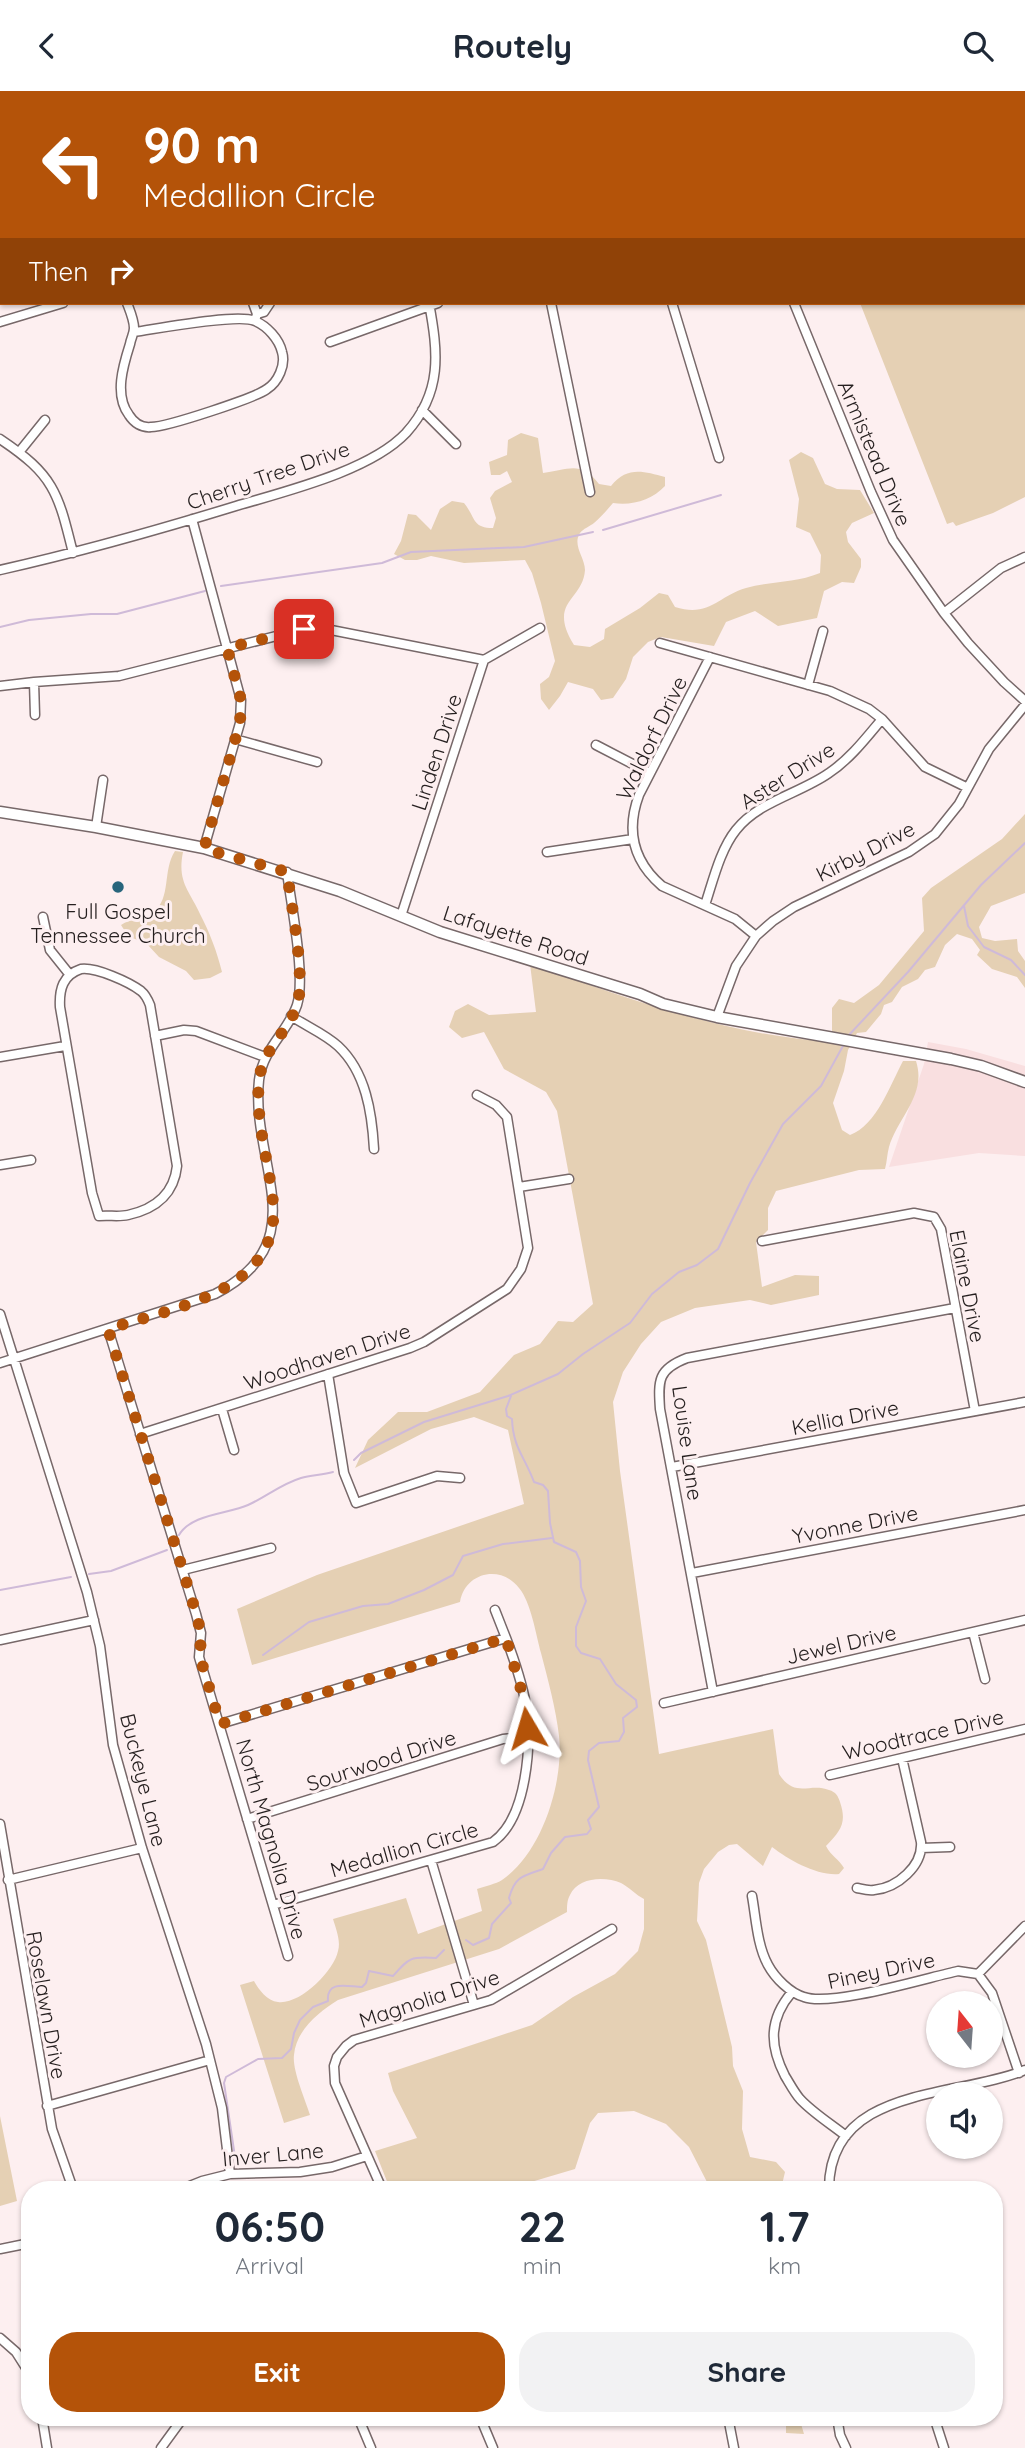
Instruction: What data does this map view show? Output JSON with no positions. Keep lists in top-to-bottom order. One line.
{"streets":{"main road":["Lafayette Road"],"street":["Armistead Drive","Cherry Tree Drive","Waldorf Drive","Linden Drive","Aster Drive","Kirby Drive","Elaine Drive","Woodhaven Drive","Kellia Drive","Louise Lane","Yvonne Drive","Jewel Drive","Woodtrace Drive","Sourwood Drive","Buckeye Lane","North Magnolia Drive","Medallion Circle","Piney Drive","Magnolia Drive","Roselawn Drive","Inver Lane"]},"crossings":[["Armistead Drive","Kirby Drive"],["Linden Drive","Lafayette Road"],["Kirby Drive","Lafayette Road"],["Elaine Drive","Kellia Drive"],["Elaine Drive","Louise Lane"],["Woodhaven Drive","North Magnolia Drive"],["Kellia Drive","Louise Lane"],["Louise Lane","Yvonne Drive"],["Louise Lane","Jewel Drive"],["Sourwood Drive","North Magnolia Drive"],["Sourwood Drive","Medallion Circle"],["Buckeye Lane","Inver Lane"],["North Magnolia Drive","Medallion Circle"],["Magnolia Drive","Inver Lane"]],"places":["Full Gospel Tennessee Church"],"north":"top","page":{"header":"Routely","turn":["90 m","Medallion Circle"],"then":"Then","eta":["06:50","Arrival","22","min","1.7","km"],"buttons":["Exit","Share"]}}
